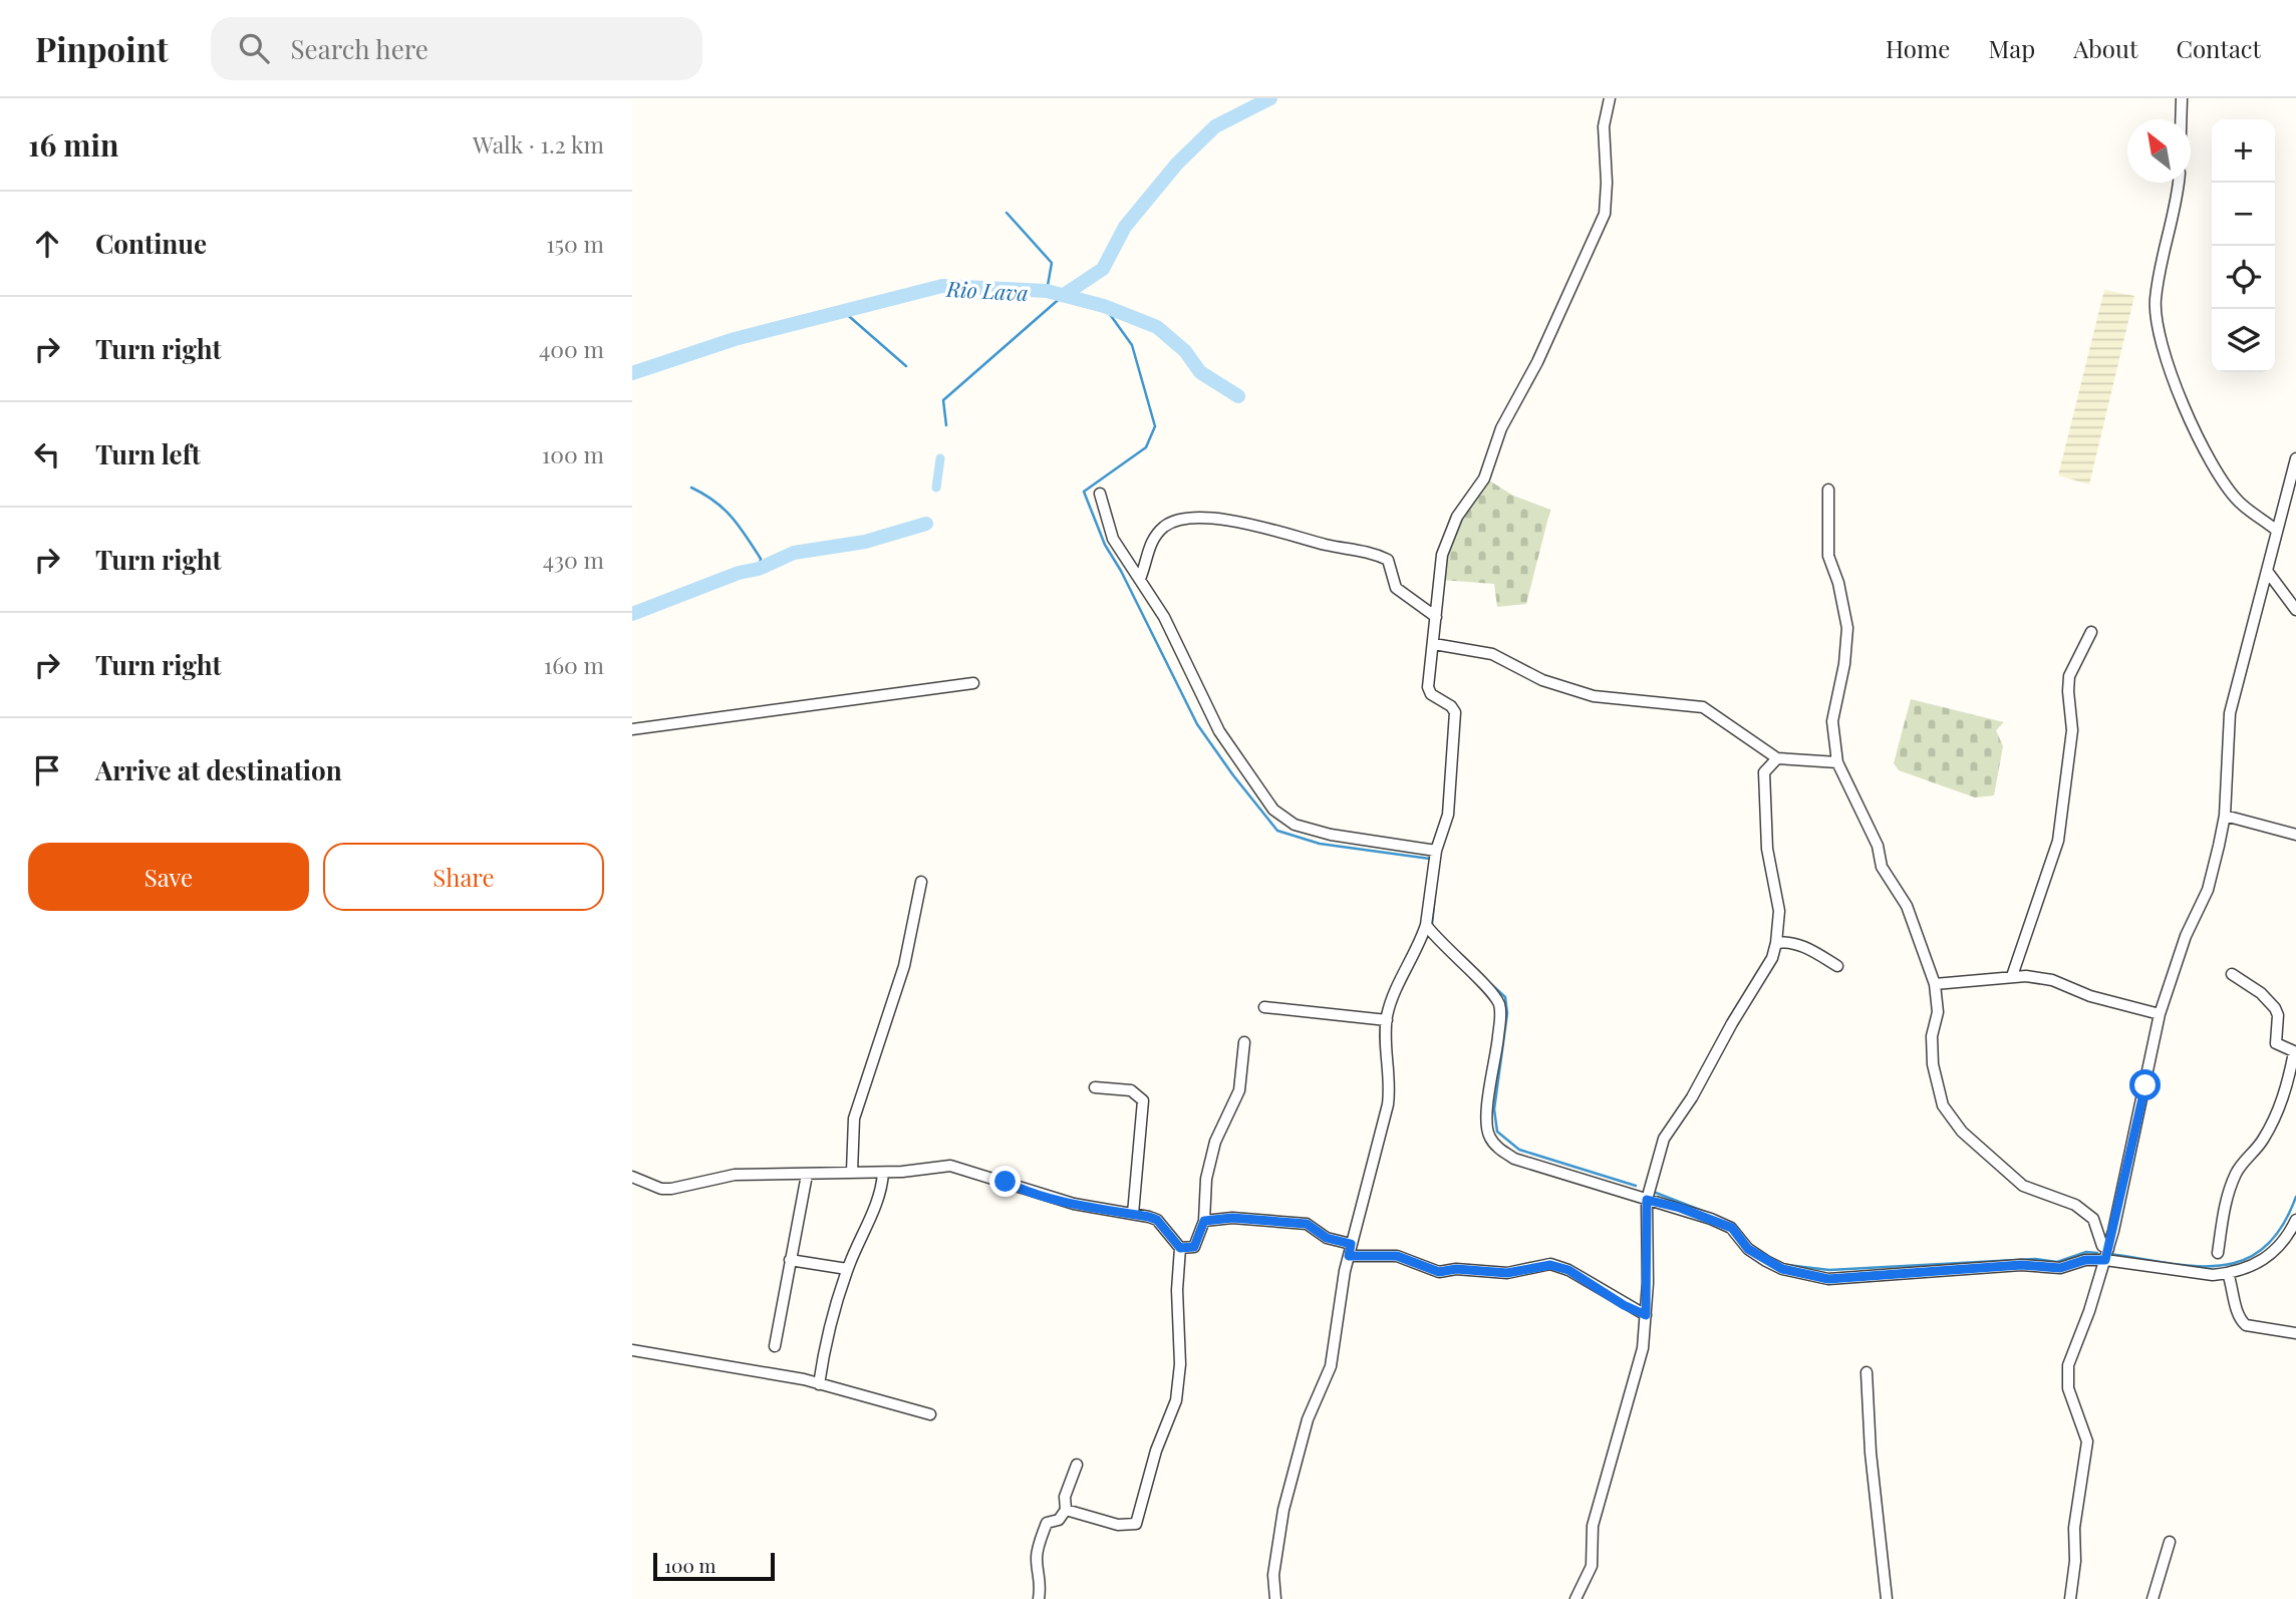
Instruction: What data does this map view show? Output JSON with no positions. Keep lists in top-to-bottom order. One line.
{"water":["Rio Lava"],"scale_bar":"100 m","north":"top left","page":{"header":"Pinpoint","search":"Search here","nav":["Home","Map","About","Contact"],"heading":["16 min","Walk · 1.2 km"],"map_buttons":["+","−"],"list":[["Continue","150 m"],["Turn right","400 m"],["Turn left","100 m"],["Turn right","430 m"],["Turn right","160 m"],"Arrive at destination"],"buttons":["Save","Share"],"scale":"100 m"}}
